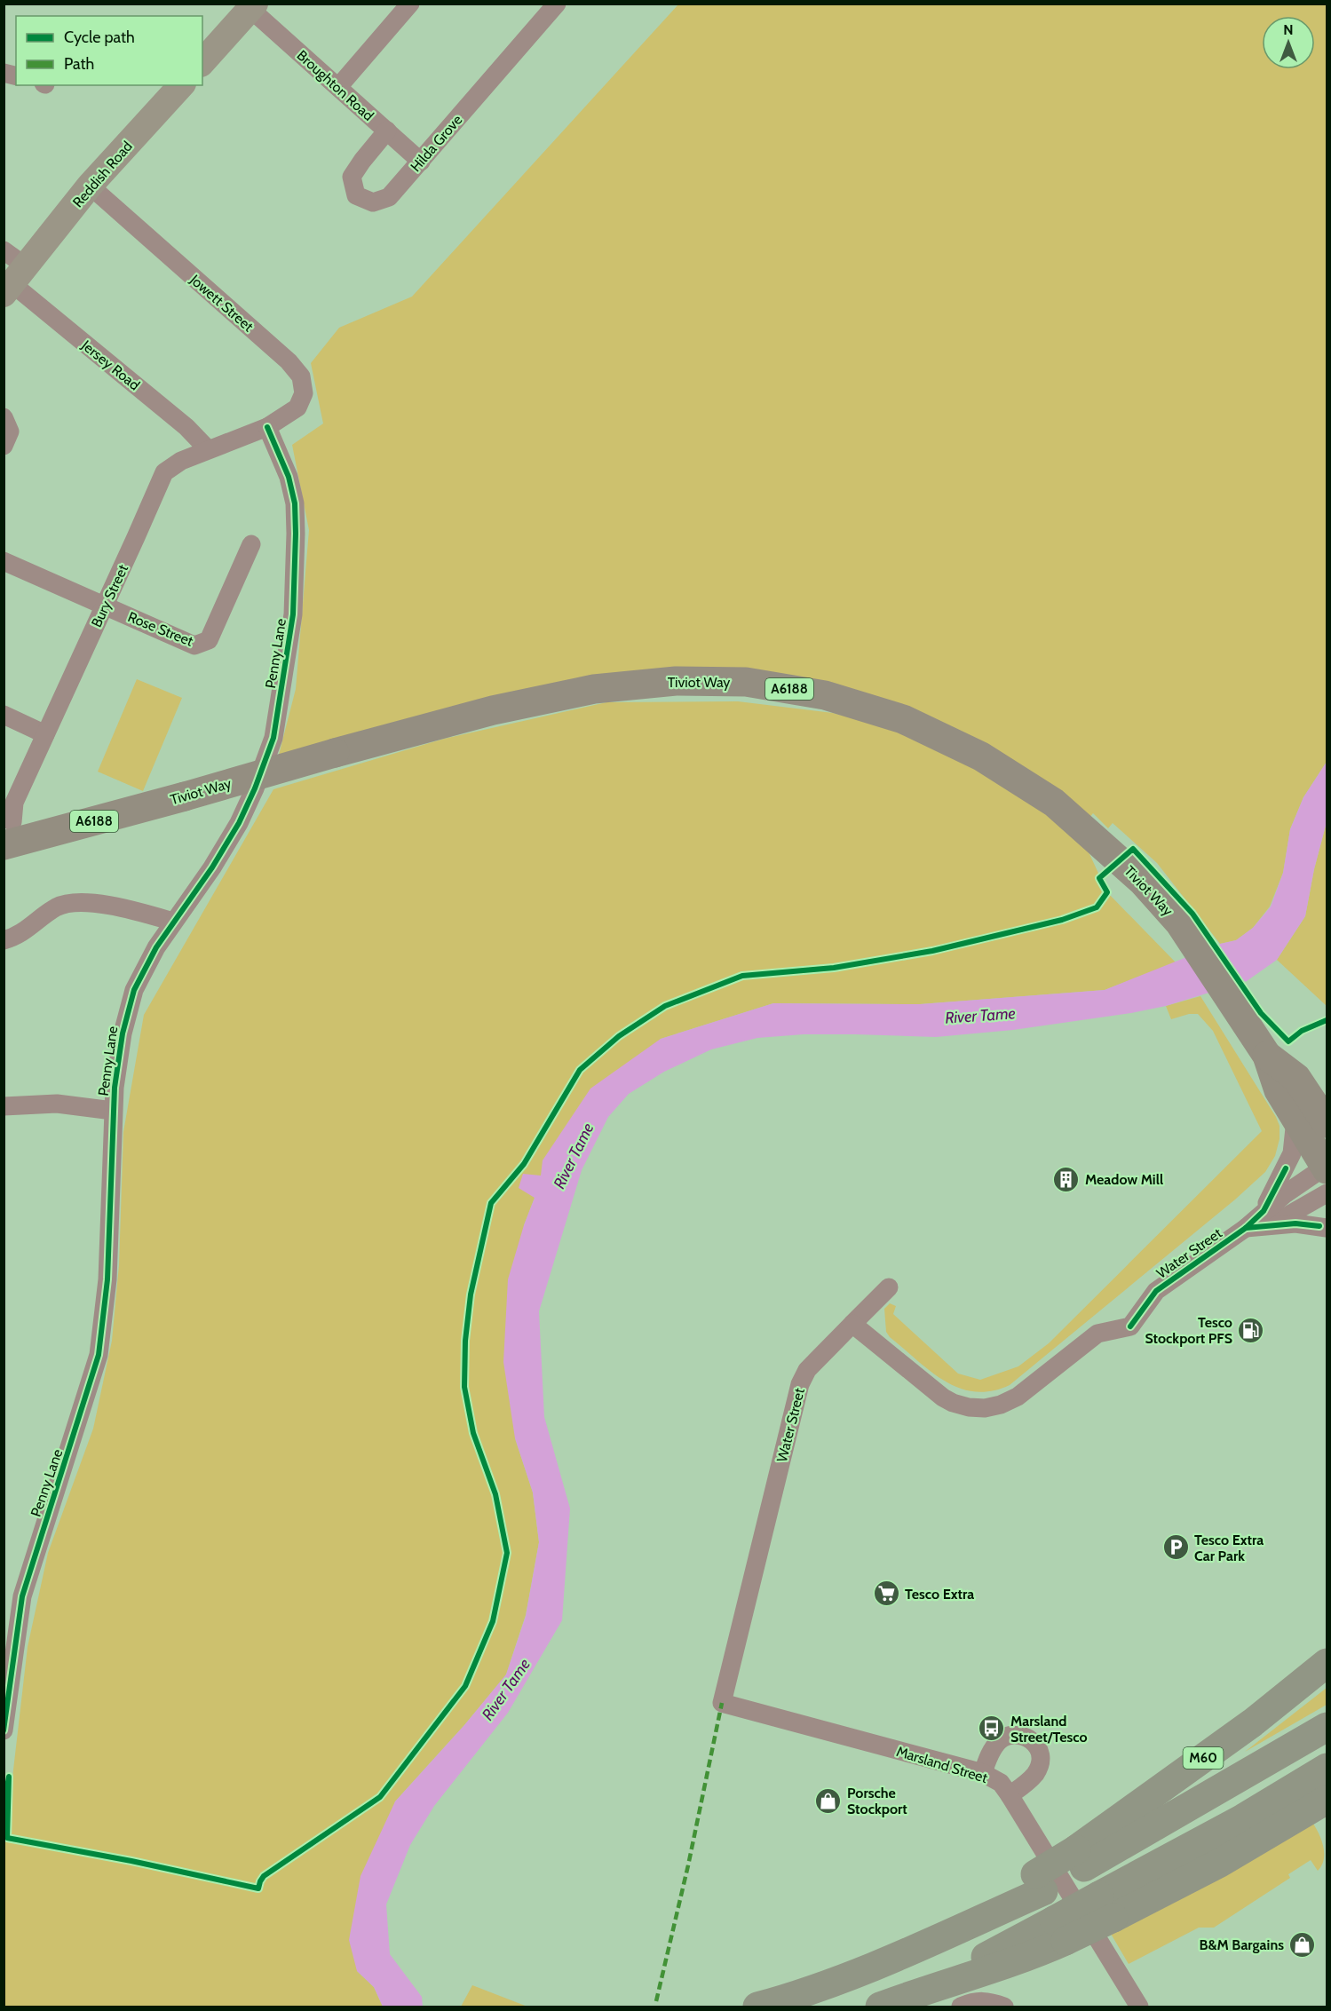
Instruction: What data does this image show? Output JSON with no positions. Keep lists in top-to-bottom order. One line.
{"streets":{"highway":["M60"],"main road":["Reddish Road","Tiviot Way","A6188"],"street":["Broughton Road","Hilda Grove","Jowett Street","Jersey Road","Bury Street","Rose Street","Penny Lane","Water Street","Marsland Street"]},"crossings":[["Broughton Road","Hilda Grove"],["Reddish Road","Jowett Street"],["Reddish Road","Jersey Road"],["Jowett Street","Bury Street"],["Jowett Street","Penny Lane"],["Jersey Road","Bury Street"],["Bury Street","Rose Street"],["Bury Street","Penny Lane"],["Bury Street","Tiviot Way"],["Tiviot Way","Water Street"],["Water Street","Marsland Street"]],"water":["River Tame"],"places":{"building":["Meadow Mill"],"fuel station":["Tesco Stockport PFS"],"parking":["Tesco Extra Car Park"],"supermarket":["Tesco Extra"],"bus stop":["Marsland Street/Tesco"],"shop":["Porsche Stockport","B&M Bargains"]},"legend":["Cycle path","Path"],"north":"top"}
